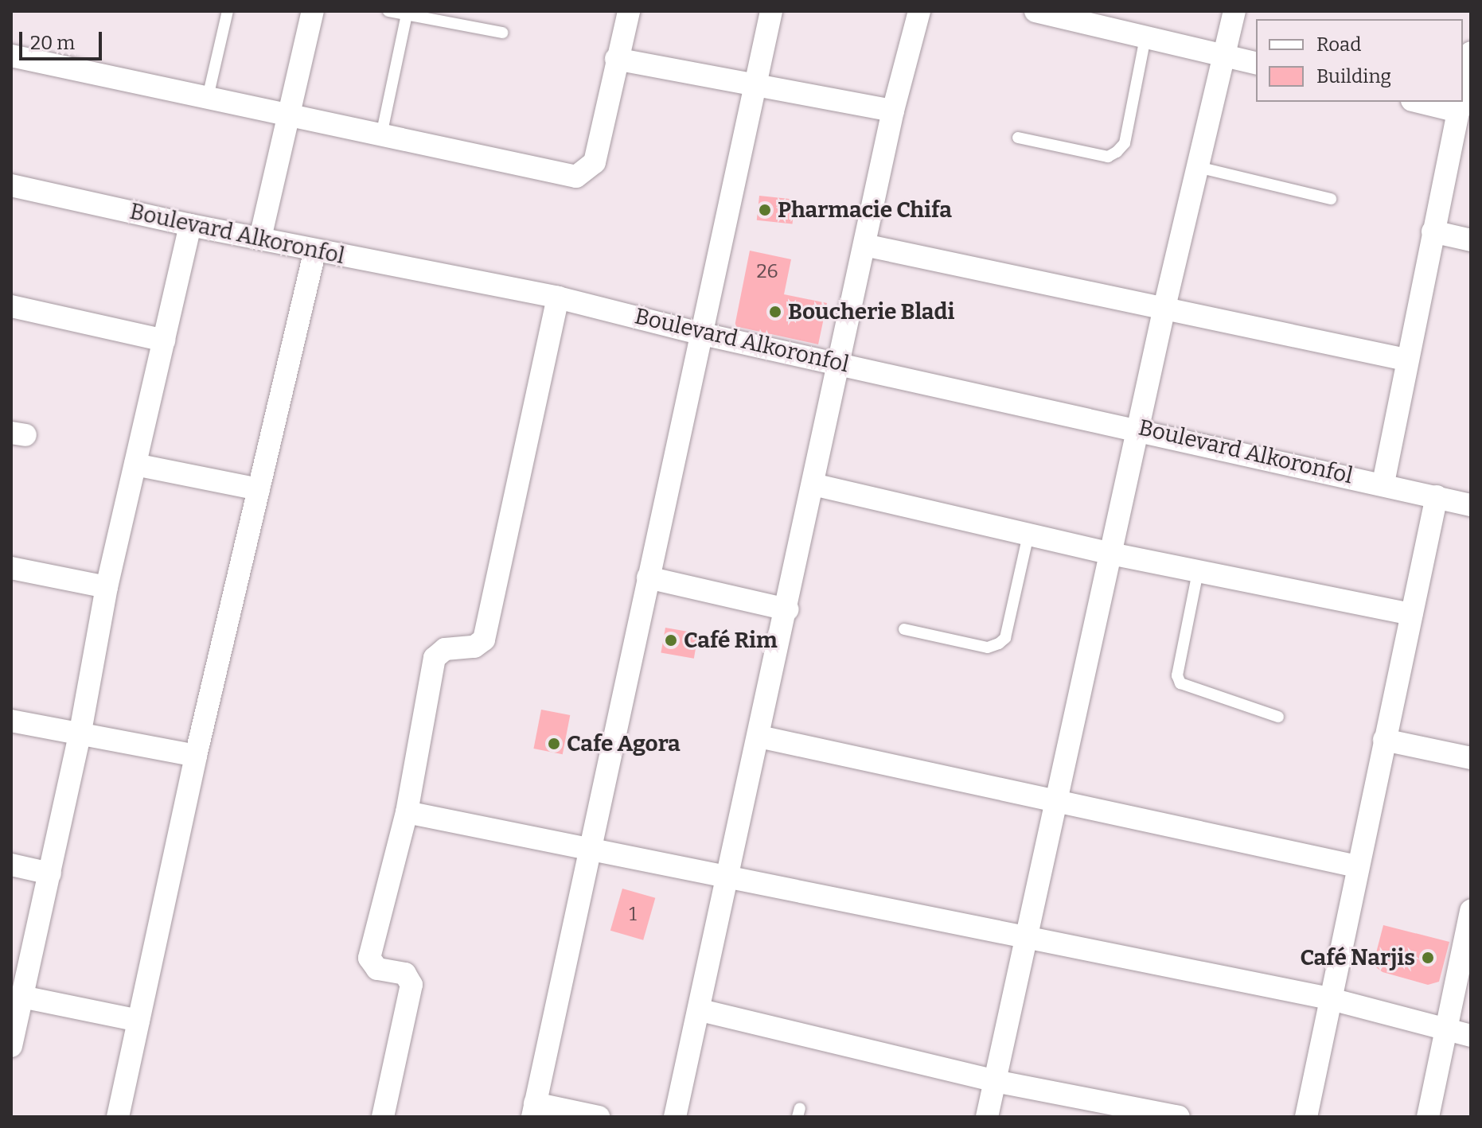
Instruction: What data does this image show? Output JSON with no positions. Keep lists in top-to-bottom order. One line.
{"streets":{"street":["Boulevard Alkoronfol"]},"places":["Pharmacie Chifa","Boucherie Bladi","Café Rim","Cafe Agora","Café Narjis"],"house_numbers":["26","1"],"legend":["Road","Building"],"scale_bar":"20 m"}
